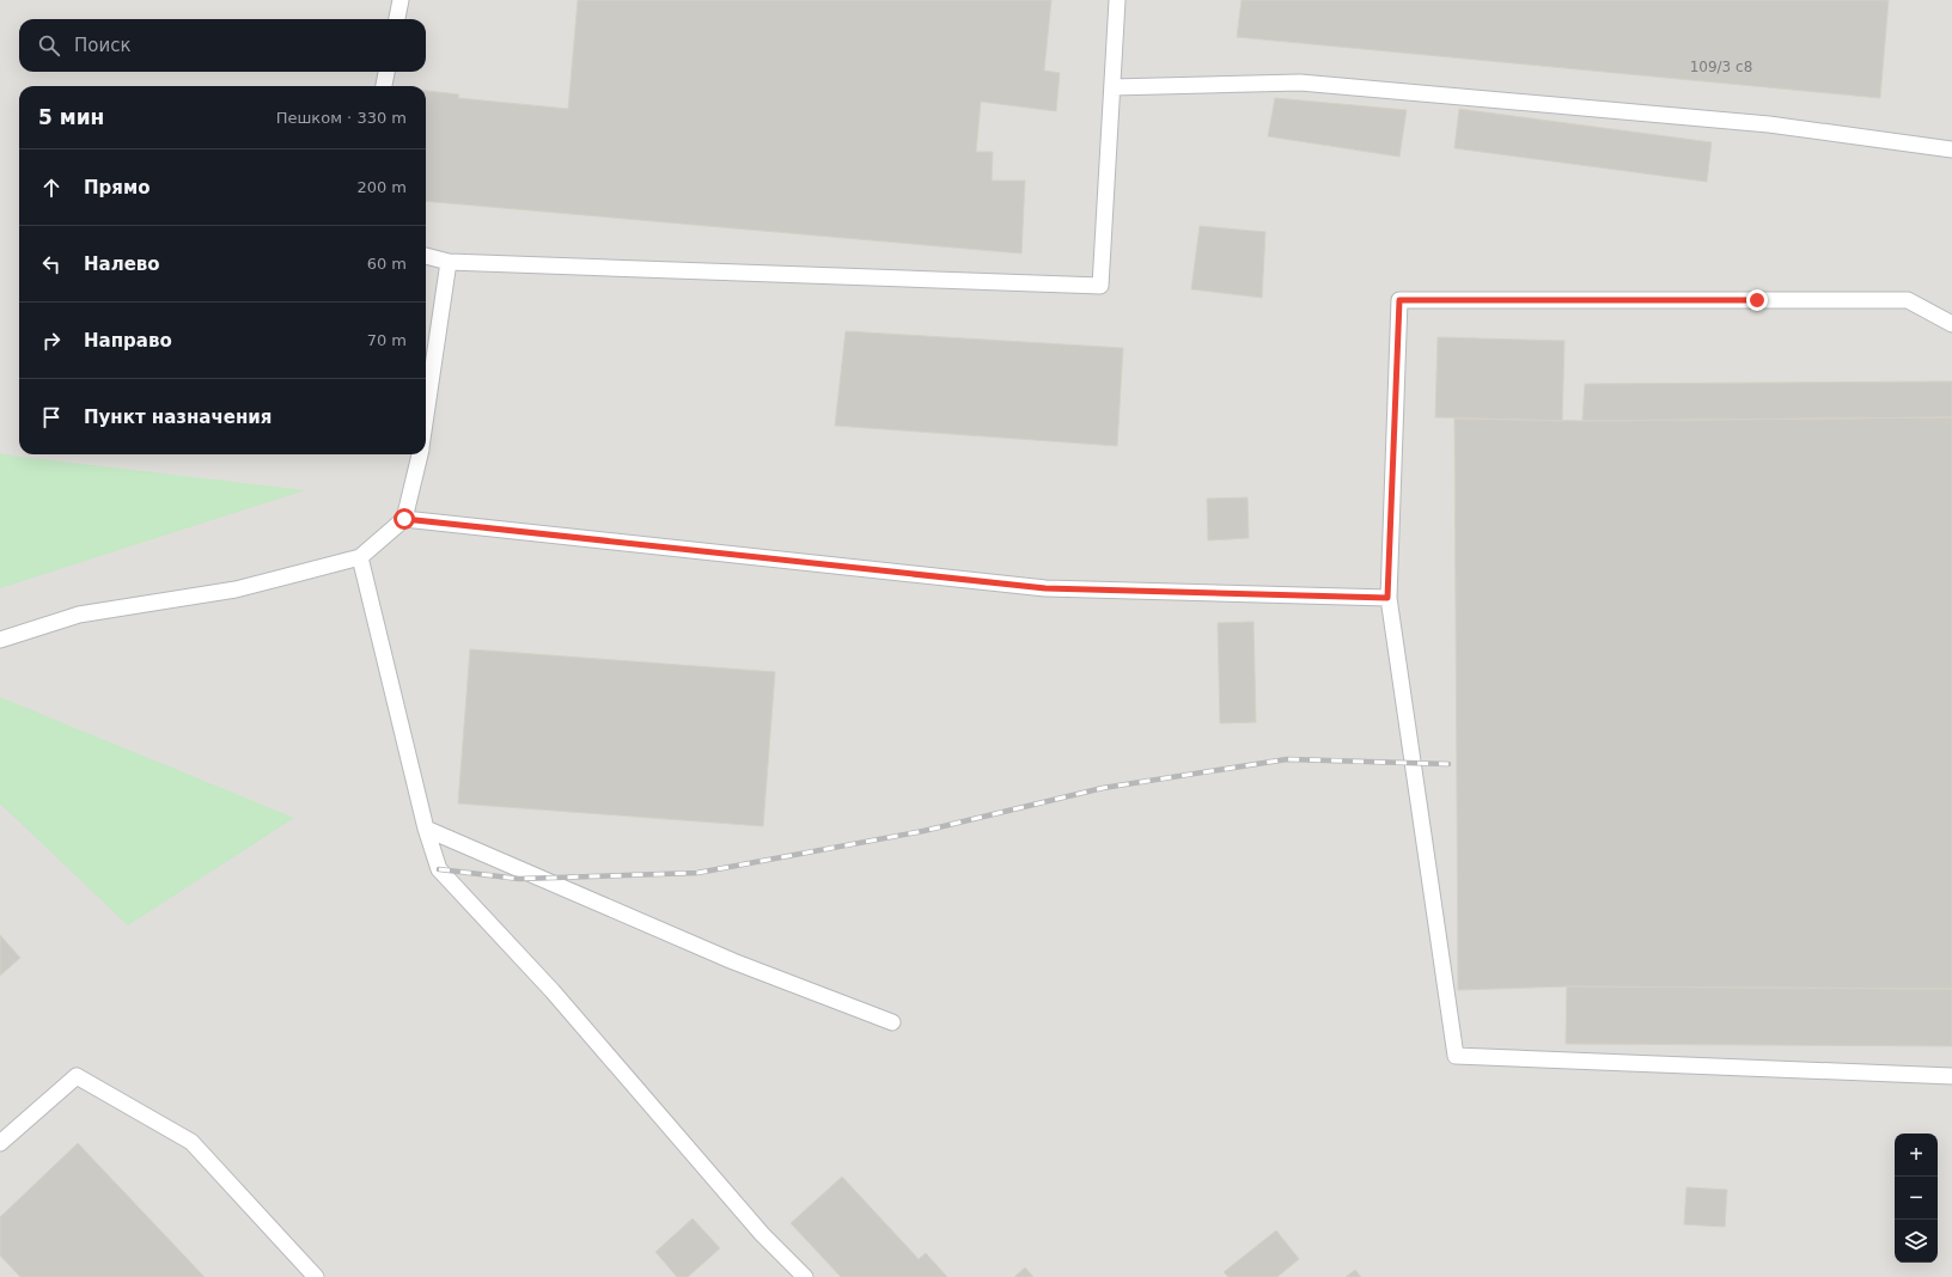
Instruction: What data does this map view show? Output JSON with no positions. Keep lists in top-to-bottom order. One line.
{"house_numbers":["109/3 с8"],"page":{"search":"Поиск","heading":["5 мин","Пешком · 330 m"],"list":[["Прямо","200 m"],["Налево","60 m"],["Направо","70 m"],"Пункт назначения"],"map_buttons":["+","−"]}}
